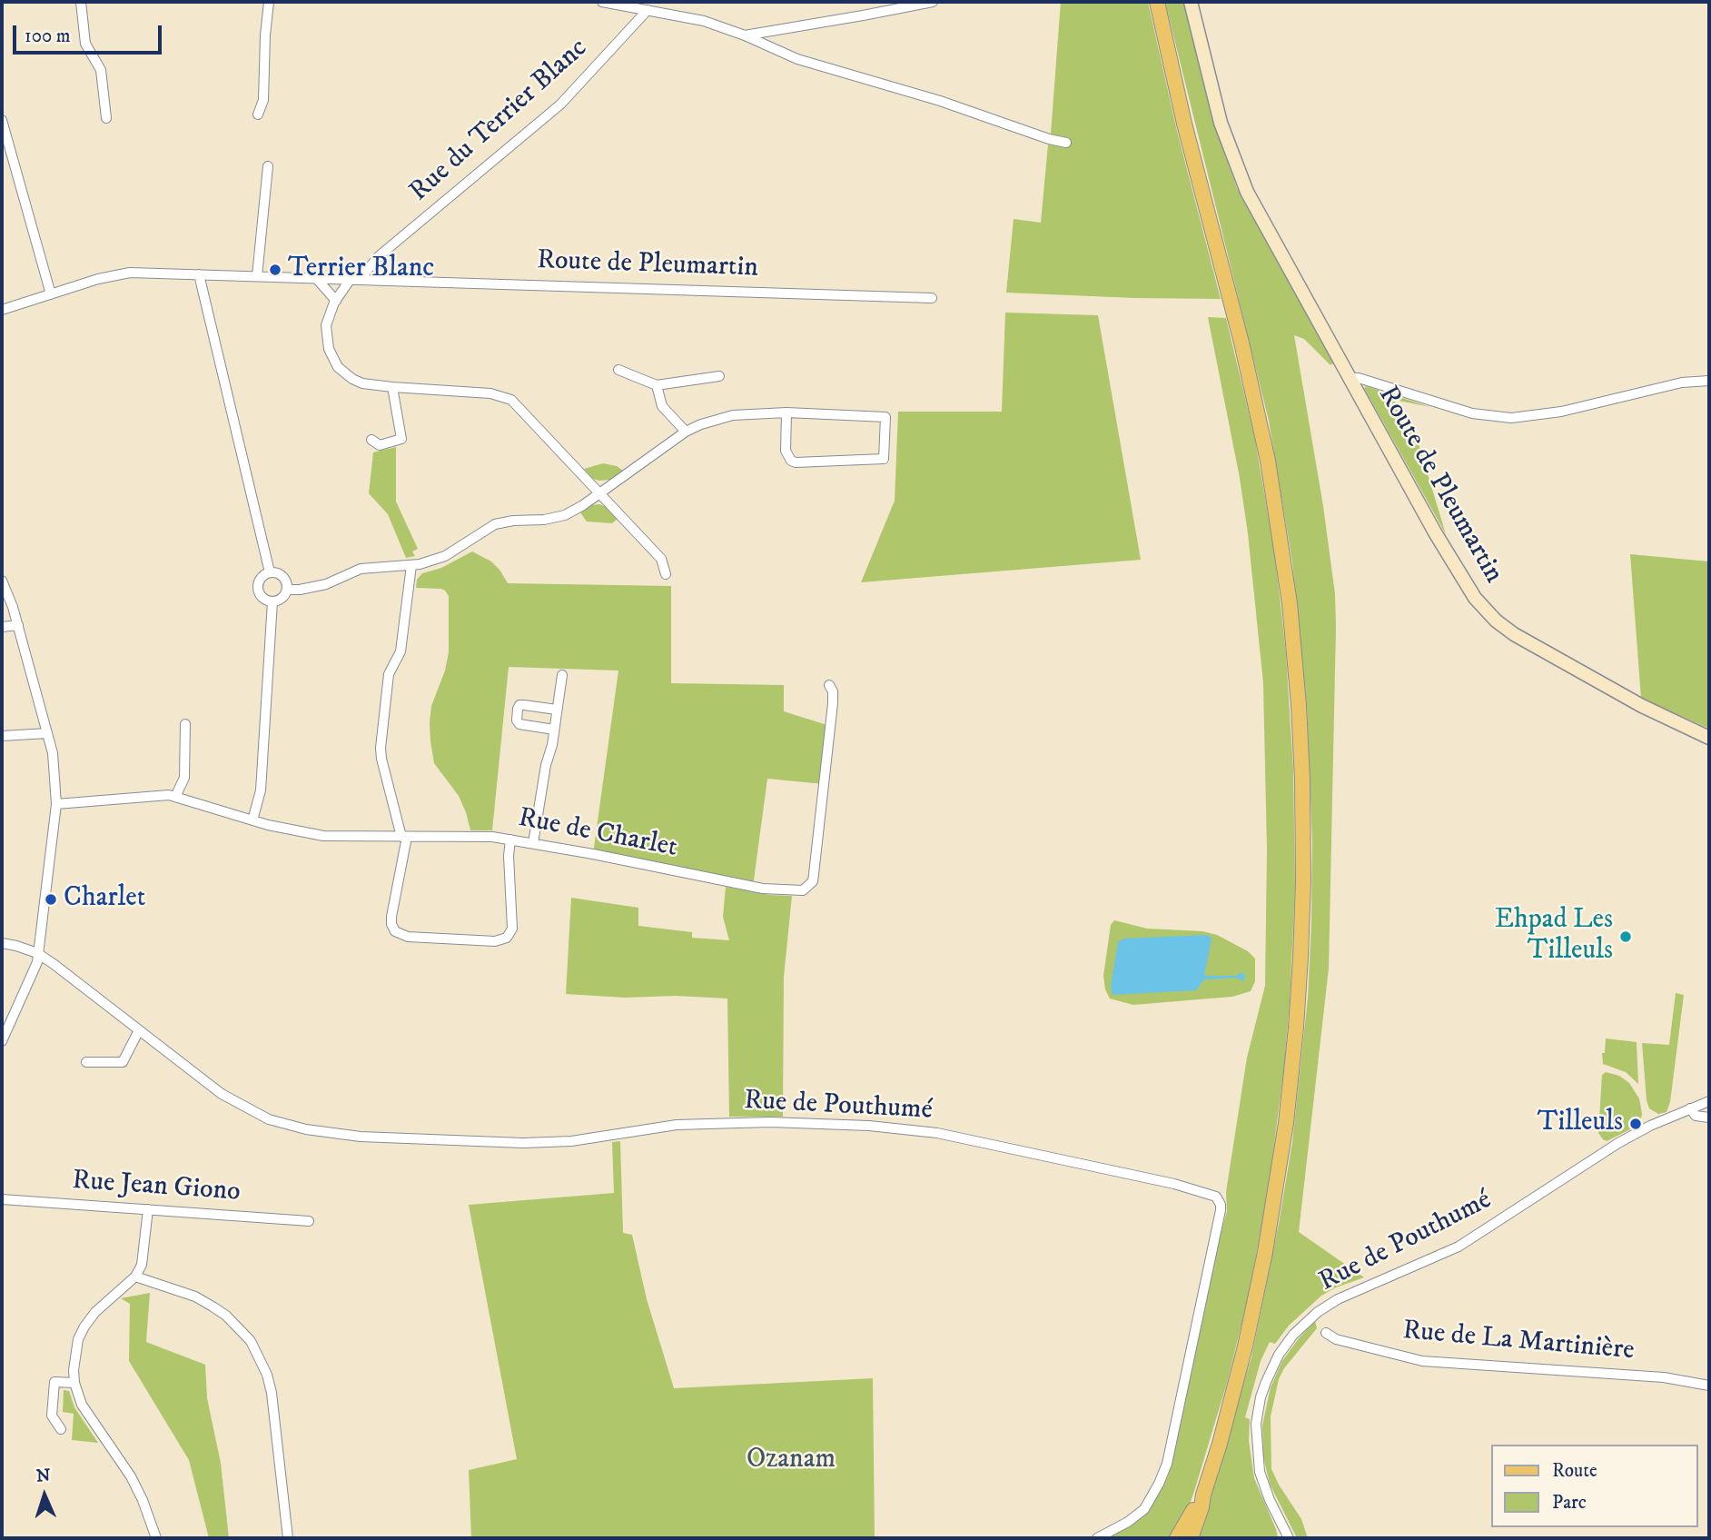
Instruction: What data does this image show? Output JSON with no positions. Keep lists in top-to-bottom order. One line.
{"streets":{"main road":["Route de Pleumartin"],"street":["Rue du Terrier Blanc","Rue de Charlet","Rue de Pouthumé","Rue Jean Giono","Rue de La Martinière"]},"crossings":[["Rue du Terrier Blanc","Route de Pleumartin"]],"parks":["Ozanam"],"places":["Terrier Blanc","Charlet","Ehpad Les Tilleuls","Tilleuls"],"legend":["Route","Parc"],"scale_bar":"100 m","north":"top"}
